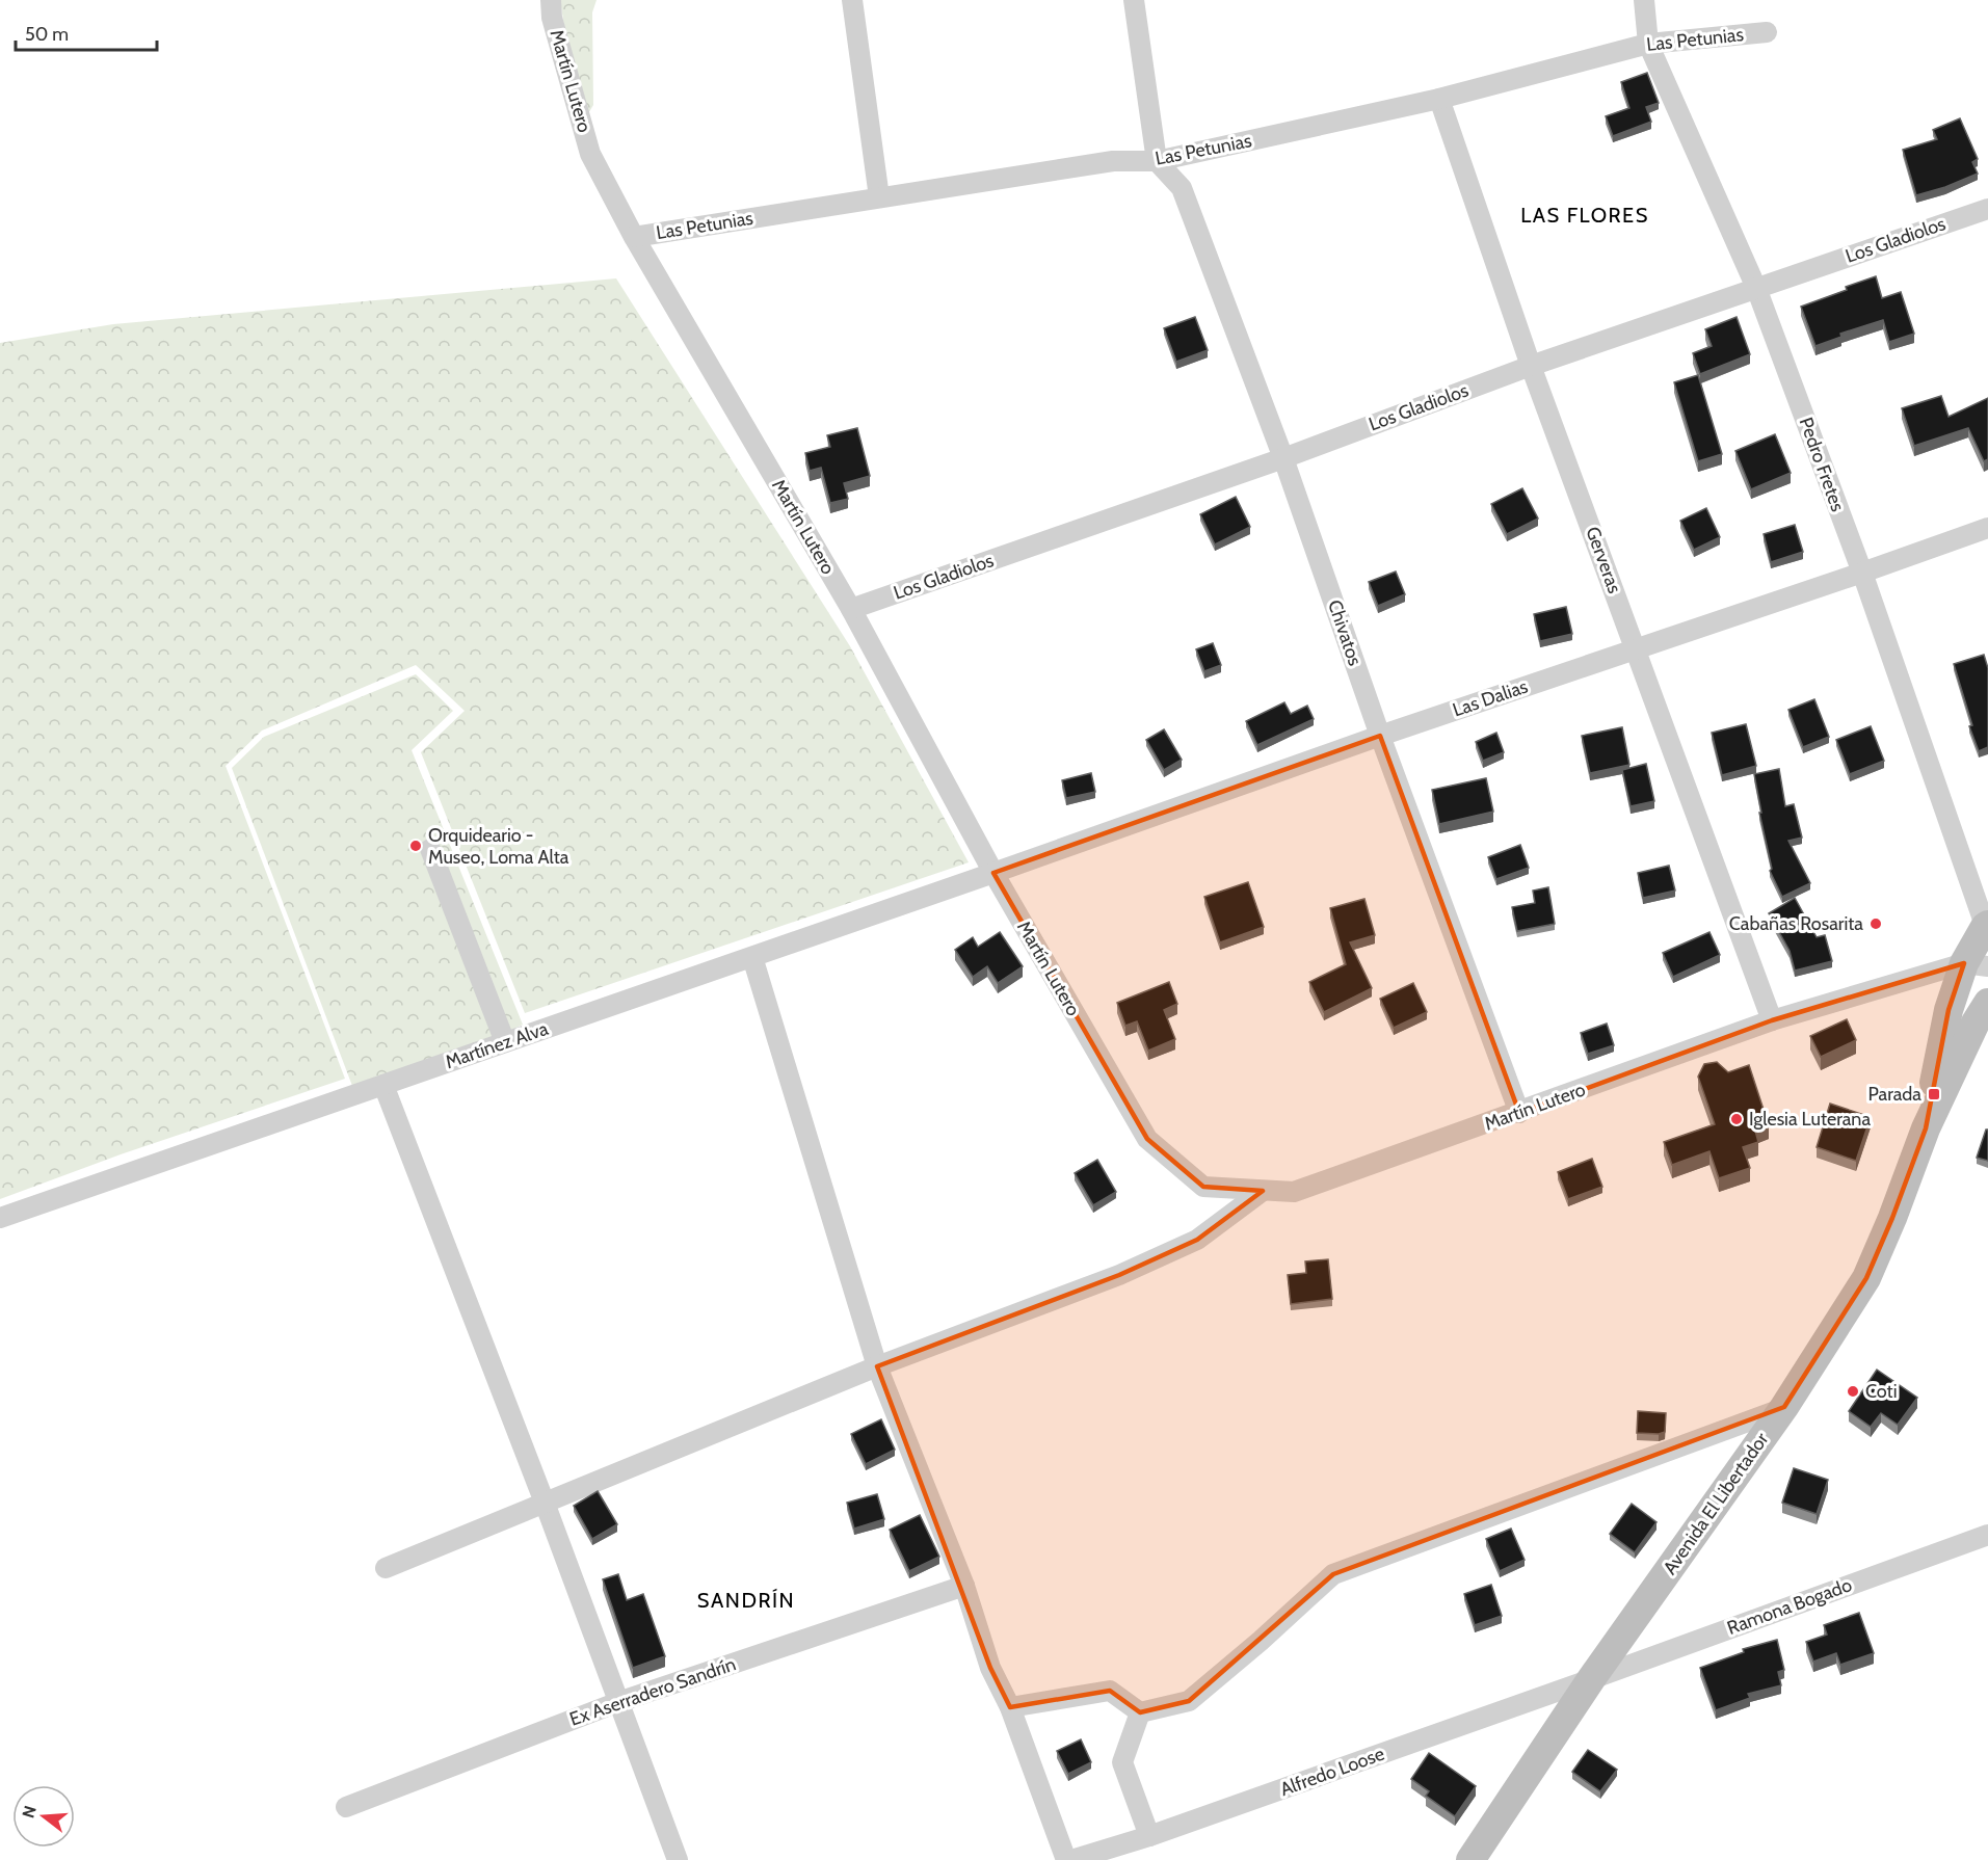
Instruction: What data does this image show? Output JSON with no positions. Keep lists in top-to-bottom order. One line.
{"streets":{"main road":["Avenida El Libertador"],"street":["Las Petunias","Martín Lutero","Los Gladiolos","Pedro Fretes","Gerveras","Chivatos","Las Dalias","Martínez Alva","Ramona Bogado","Ex Aserradero Sandrín","Alfredo Loose"]},"crossings":[["Las Petunias","Martín Lutero"],["Las Petunias","Pedro Fretes"],["Las Petunias","Gerveras"],["Las Petunias","Chivatos"],["Martín Lutero","Los Gladiolos"],["Martín Lutero","Gerveras"],["Martín Lutero","Chivatos"],["Martín Lutero","Las Dalias"],["Martín Lutero","Martínez Alva"],["Martín Lutero","Avenida El Libertador"],["Los Gladiolos","Pedro Fretes"],["Los Gladiolos","Gerveras"],["Los Gladiolos","Chivatos"],["Pedro Fretes","Las Dalias"],["Pedro Fretes","Avenida El Libertador"],["Gerveras","Las Dalias"],["Chivatos","Las Dalias"],["Las Dalias","Martínez Alva"],["Avenida El Libertador","Ramona Bogado"],["Avenida El Libertador","Alfredo Loose"],["Ramona Bogado","Alfredo Loose"]],"districts":["LAS FLORES","SANDRÍN"],"places":{"other":["Orquideario - Museo, Loma Alta","Cabañas Rosarita","Iglesia Luterana","Coti"],"transit":["Parada"]},"scale_bar":"50 m","north":"left"}
